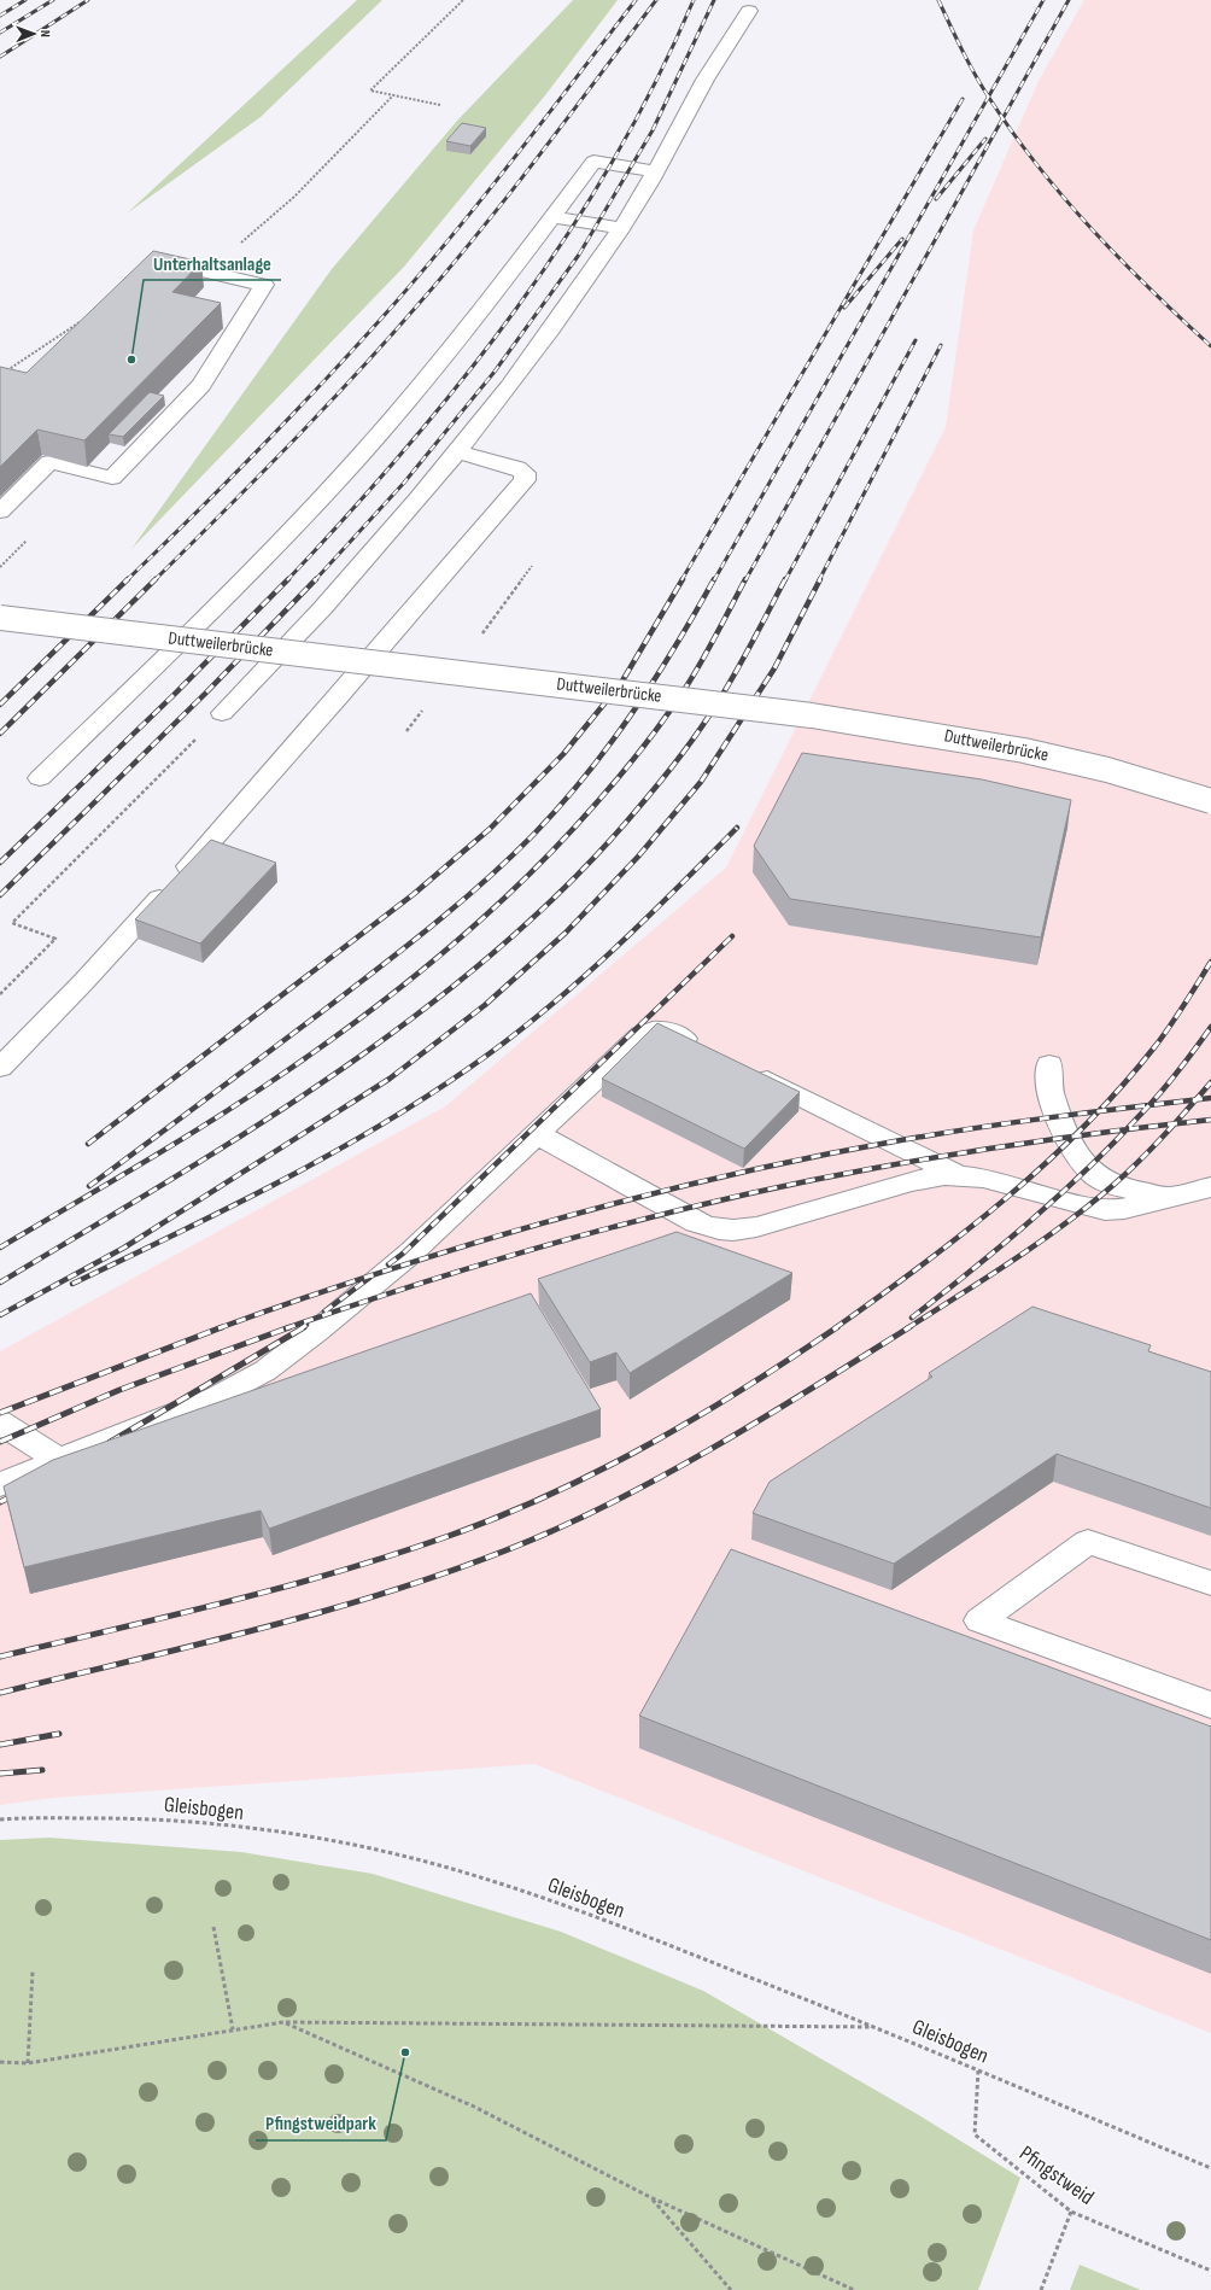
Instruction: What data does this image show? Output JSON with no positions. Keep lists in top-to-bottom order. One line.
{"streets":{"street":["Duttweilerbrücke"],"path":["Gleisbogen","Pfingstweid"]},"crossings":[["Gleisbogen","Pfingstweid"]],"places":["Unterhaltsanlage","Pfingstweidpark"],"north":"right"}
